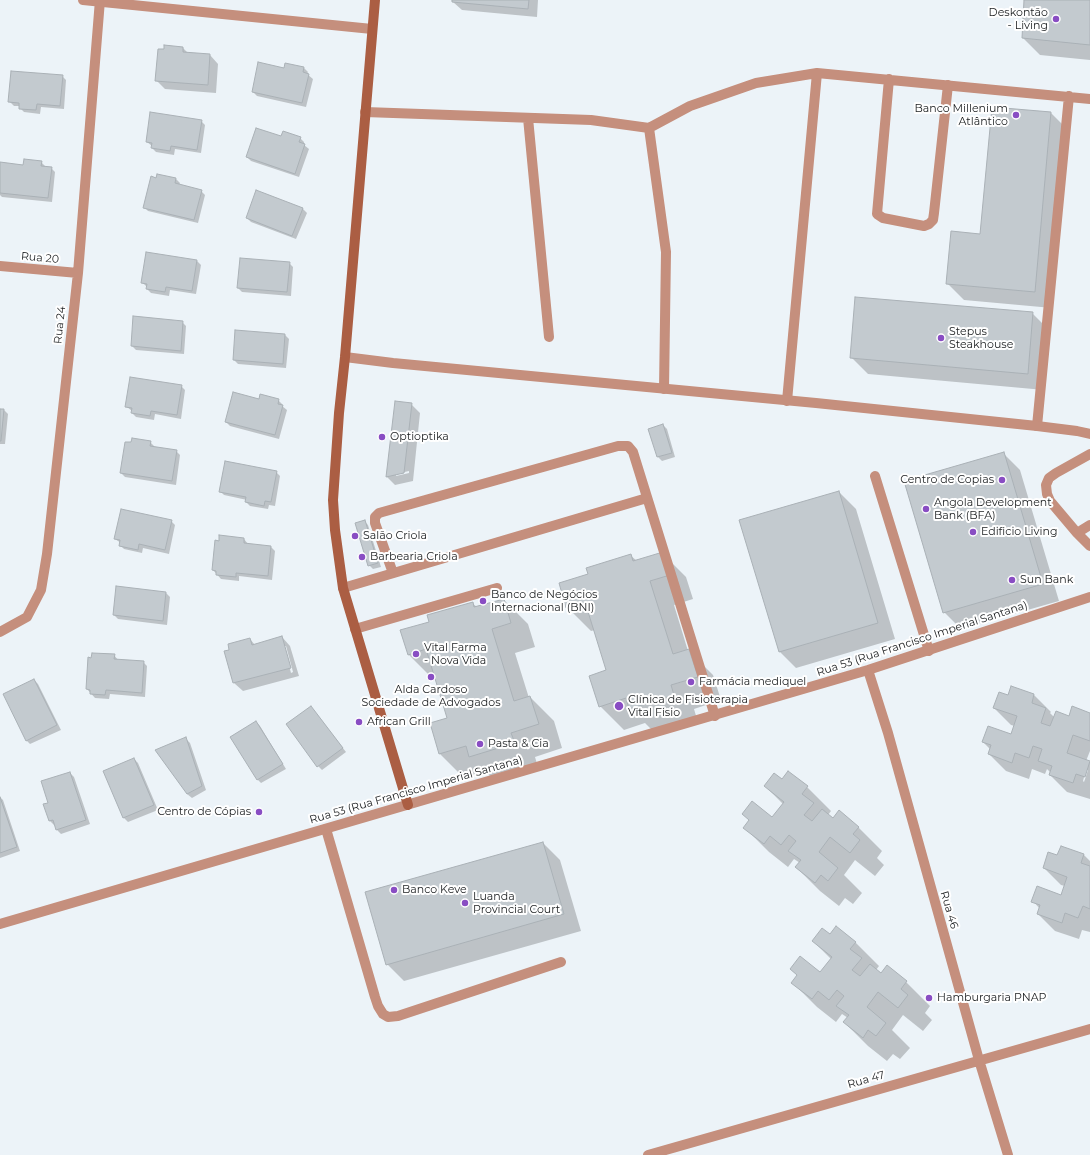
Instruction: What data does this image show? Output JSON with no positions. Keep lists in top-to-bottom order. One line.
{"streets":{"street":["Rua 20","Rua 24","Rua 53 (Rua Francisco Imperial Santana)","Rua 46","Rua 47"]},"crossings":[["Rua 20","Rua 24"],["Rua 53 (Rua Francisco Imperial Santana)","Rua 46"],["Rua 46","Rua 47"]],"places":["Deskontão - Living","Banco Millenium Atlântico","Stepus Steakhouse","Optioptika","Centro de Copias","Angola Development Bank (BFA)","Edificio Living","Salão Criola","Barbearia Criola","Sun Bank","Banco de Negócios Internacional (BNI)","Vital Farma - Nova Vida","Alda Cardoso Sociedade de Advogados","Farmácia mediquel","Clínica de Fisioterapia Vital Fisio","African Grill","Pasta & Cia","Centro de Cópias","Banco Keve","Luanda Provincial Court","Hamburgaria PNAP"]}
